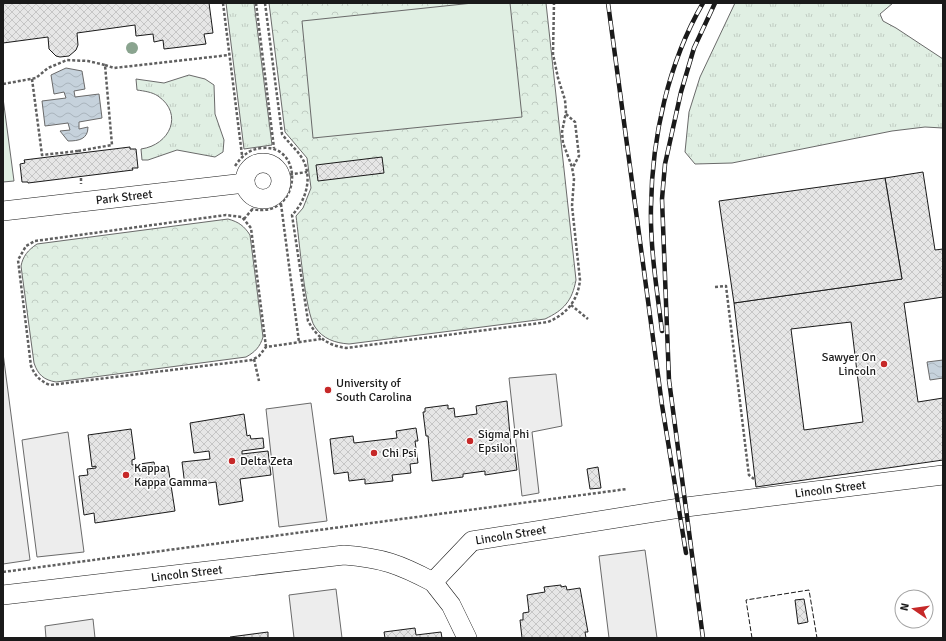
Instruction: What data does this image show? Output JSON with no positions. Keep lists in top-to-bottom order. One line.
{"streets":{"street":["Park Street","Lincoln Street"]},"places":["Sawyer On Lincoln","University of South Carolina","Sigma Phi Epsilon","Chi Psi","Delta Zeta","Kappa Kappa Gamma"],"north":"left"}
